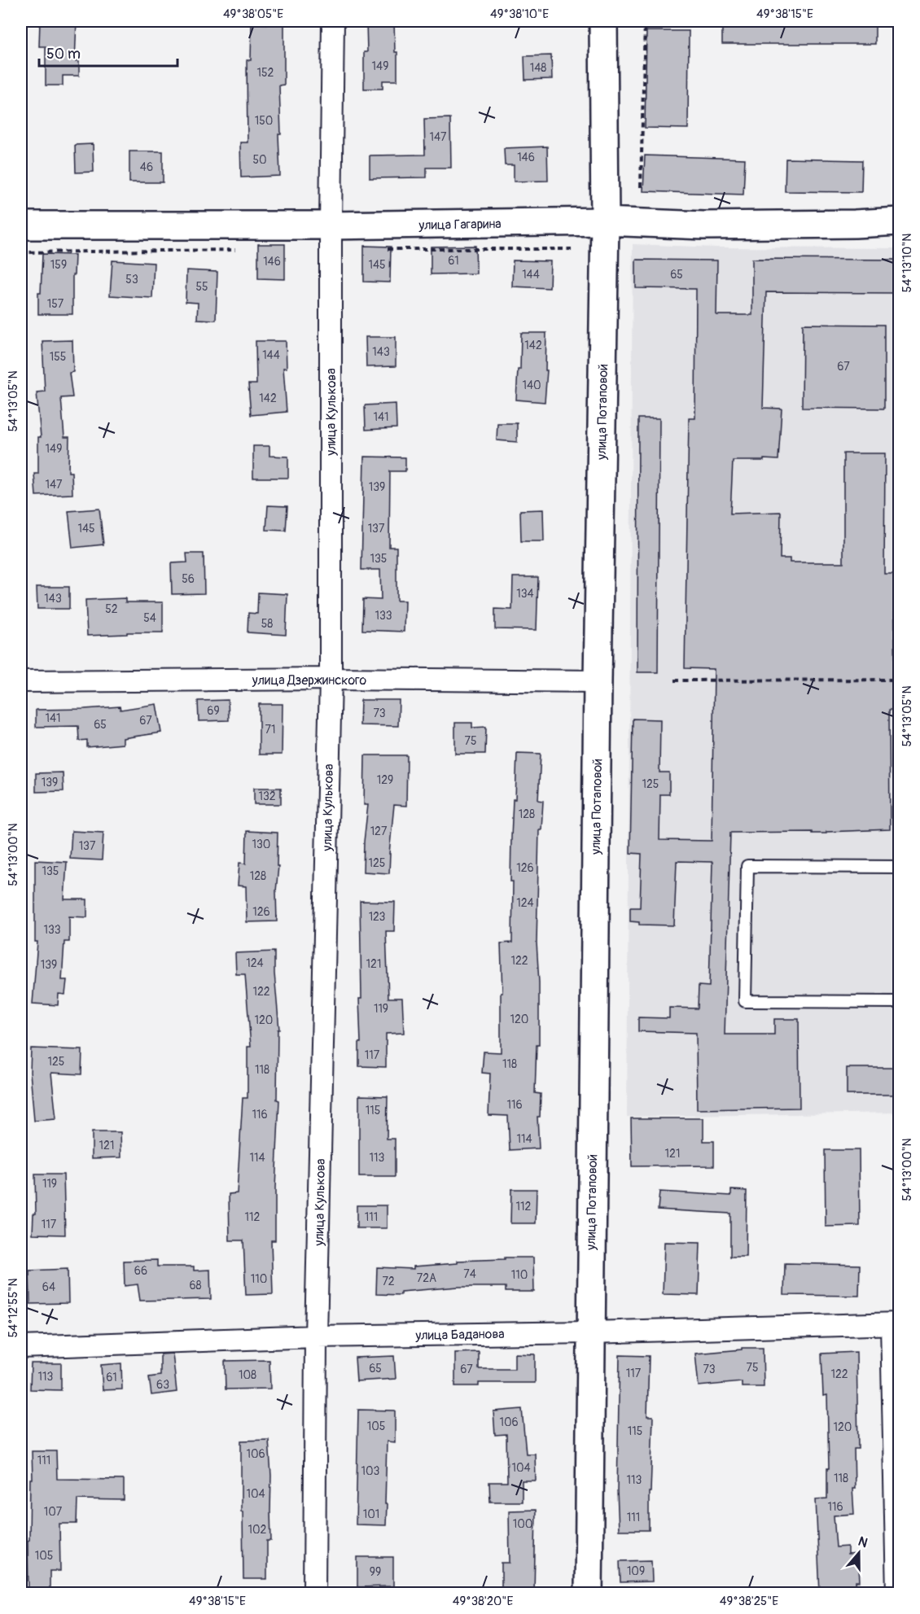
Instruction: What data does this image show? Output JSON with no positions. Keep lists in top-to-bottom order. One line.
{"streets":{"main road":["улица Гагарина","улица Потаповой"],"street":["улица Кулькова","улица Дзержинского","улица Баданова"]},"crossings":[["улица Гагарина","улица Кулькова"],["улица Гагарина","улица Потаповой"],["улица Кулькова","улица Дзержинского"],["улица Кулькова","улица Баданова"],["улица Потаповой","улица Дзержинского"],["улица Потаповой","улица Баданова"]],"house_numbers":["149","148","152","150","147","146","50","46","61","146","159","145","144","65","53","55","157","142","143","144","155","67","140","142","141","149","147","139","145","137","135","56","134","143","52","133","54","58","69","73","141","67","65","71","75","129","139","125","132","128","127","130","137","125","126","135","128","124","126","123","133","122","124","121","139","122","119","120","120","117","125","118","118","116","115","116","114","121","121","114","113","119","112","112","111","117","66","74","110","72А","110","72","68","64","75","65","67","73","117","122","108","113","61","63","106","105","120","115","106","111","104","103","118","113","104","116","107","101","111","100","102","105","109","99"],"scale_bar":"50 m","north":"top","coordinates":["49°38'05\"E","49°38'10\"E","49°38'15\"E","54°13'10\"N","54°13'05\"N","54°13'00\"N","54°12'55\"N","49°38'20\"E","49°38'25\"E"]}
